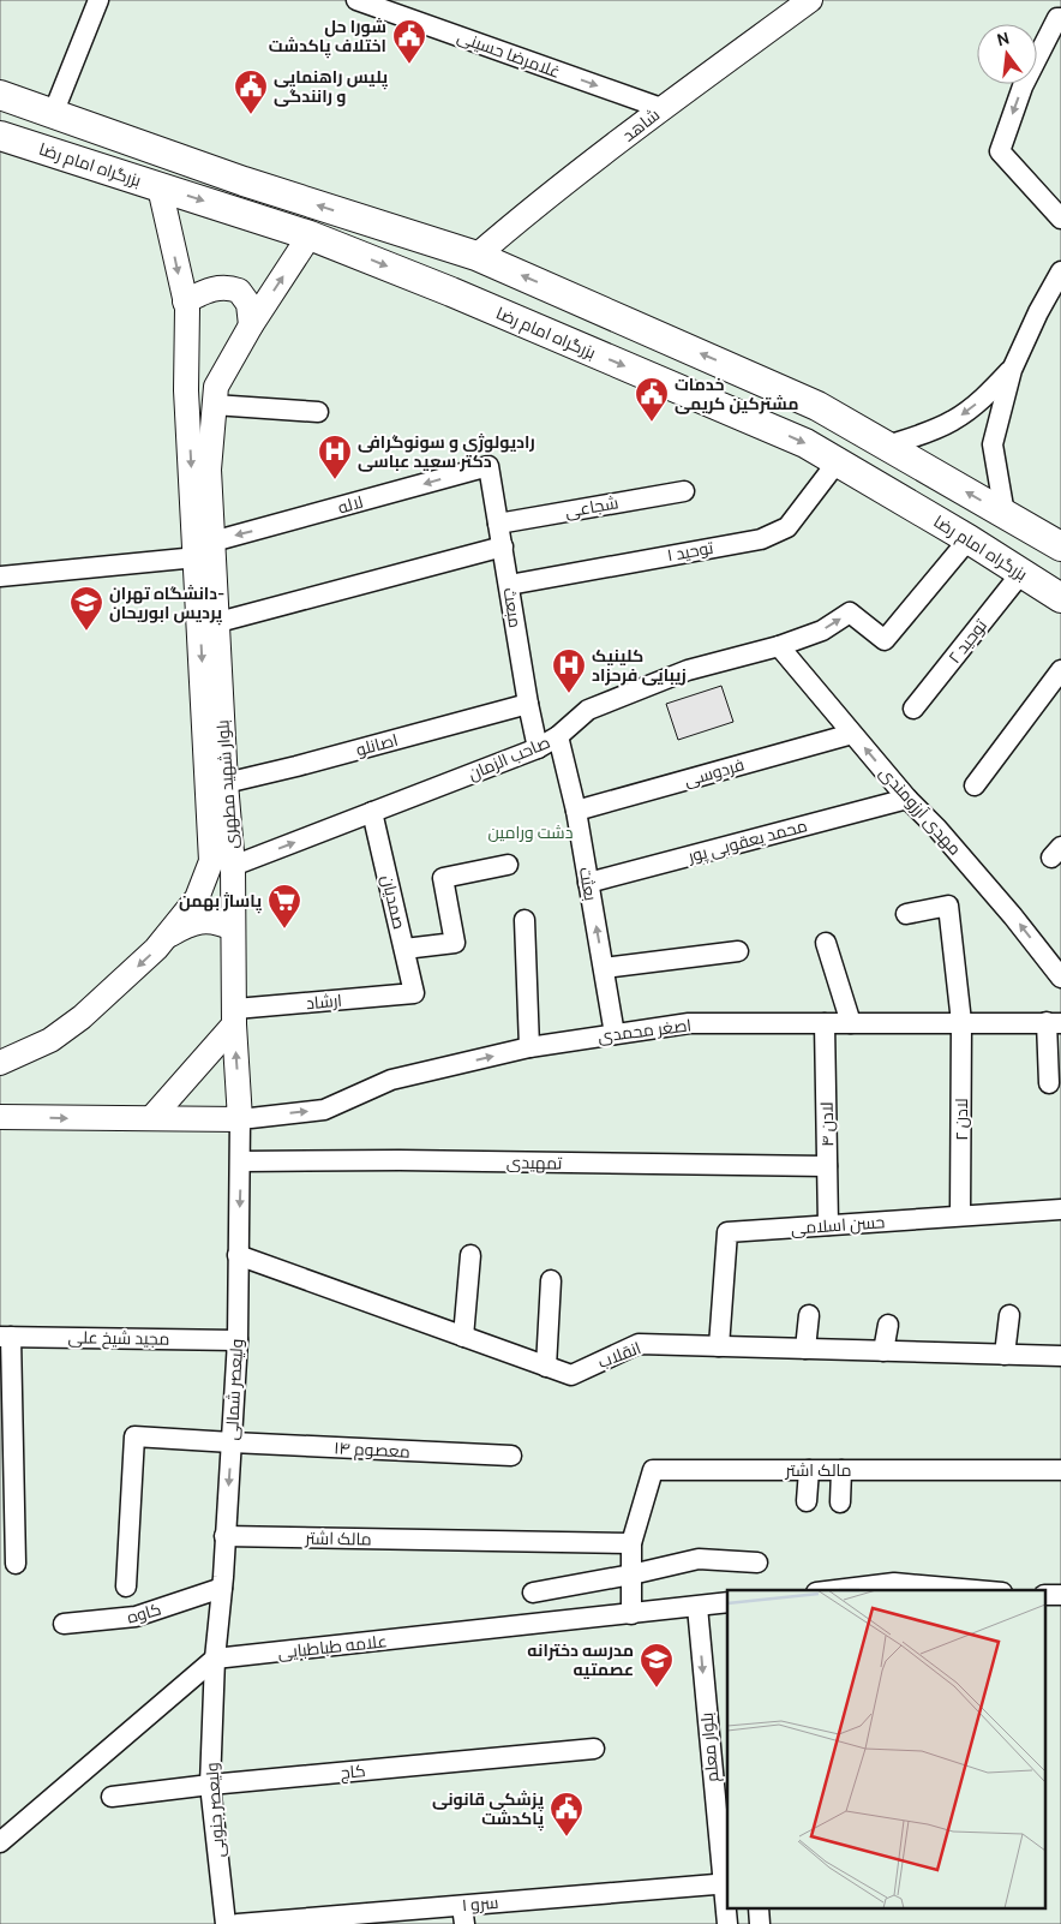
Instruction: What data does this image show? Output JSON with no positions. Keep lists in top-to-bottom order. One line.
{"streets":{"highway":["بزرگراه امام رضا"],"main road":["شاهد","بلوار شهید مطهری"],"street":["غلامرضا حسینی","لاله","شجاعی","توحید ۱","مبعث","توحید ۲","اصانلو","صاحب الزمان","فردوسی","مهدی آرزومندی","محمد یعقوبی پور","بعثت","صمدیان","ارشاد","اصغر محمدی","لادن ۲","لادن ۴","تمهیدی","حسن اسلامی","مجید شیخ علی","انقلاب","ولیعصر شمالی","۱۴ معصوم","مالک اشتر","کاوه","علامه طباطبایی","بلوار معلم","کاج","ولیعصر جنوبی","سرو ۱"]},"crossings":[["غلامرضا حسینی","شاهد"],["شاهد","بزرگراه امام رضا"],["بزرگراه امام رضا","توحید ۱"],["بزرگراه امام رضا","توحید ۲"],["بزرگراه امام رضا","صاحب الزمان"],["بزرگراه امام رضا","بلوار شهید مطهری"],["لاله","مبعث"],["لاله","بلوار شهید مطهری"],["شجاعی","مبعث"],["توحید ۱","مبعث"],["مبعث","اصانلو"],["مبعث","صاحب الزمان"],["اصانلو","بلوار شهید مطهری"],["صاحب الزمان","بلوار شهید مطهری"],["صاحب الزمان","مهدی آرزومندی"],["صاحب الزمان","بعثت"],["صاحب الزمان","صمدیان"],["فردوسی","مهدی آرزومندی"],["فردوسی","بعثت"],["بلوار شهید مطهری","ارشاد"],["بلوار شهید مطهری","اصغر محمدی"],["بلوار شهید مطهری","ولیعصر شمالی"],["مهدی آرزومندی","محمد یعقوبی پور"],["محمد یعقوبی پور","بعثت"],["بعثت","اصغر محمدی"],["صمدیان","ارشاد"],["اصغر محمدی","لادن ۲"],["اصغر محمدی","لادن ۴"],["اصغر محمدی","ولیعصر شمالی"],["لادن ۲","حسن اسلامی"],["لادن ۴","تمهیدی"],["لادن ۴","حسن اسلامی"],["تمهیدی","ولیعصر شمالی"],["حسن اسلامی","انقلاب"],["مجید شیخ علی","ولیعصر شمالی"],["انقلاب","ولیعصر شمالی"],["ولیعصر شمالی","۱۴ معصوم"],["ولیعصر شمالی","مالک اشتر"],["ولیعصر شمالی","کاوه"],["ولیعصر شمالی","علامه طباطبایی"],["ولیعصر شمالی","ولیعصر جنوبی"],["مالک اشتر","علامه طباطبایی"],["علامه طباطبایی","بلوار معلم"],["علامه طباطبایی","ولیعصر جنوبی"],["بلوار معلم","سرو ۱"],["کاج","ولیعصر جنوبی"]],"one_way":["غلامرضا حسینی","صاحب الزمان","مهدی آرزومندی","اصغر محمدی","بلوار معلم"],"parks":["دشت ورامین"],"places":{"public building":["شورا حل اختلاف پاکدشت","پلیس راهنمایی و رانندگی","خدمات مشترکین کریمی","پزشکی قانونی پاکدشت"],"hospital":["رادیولوژی و سونوگرافی دکتر سعید عباسی","کلینیک زیبایی فرحزاد"],"school or university":["دانشگاه تهران- پردیس ابوریحان","مدرسه دخترانه عصمتیه"],"supermarket":["پاساژ بهمن"]},"north":"top"}
